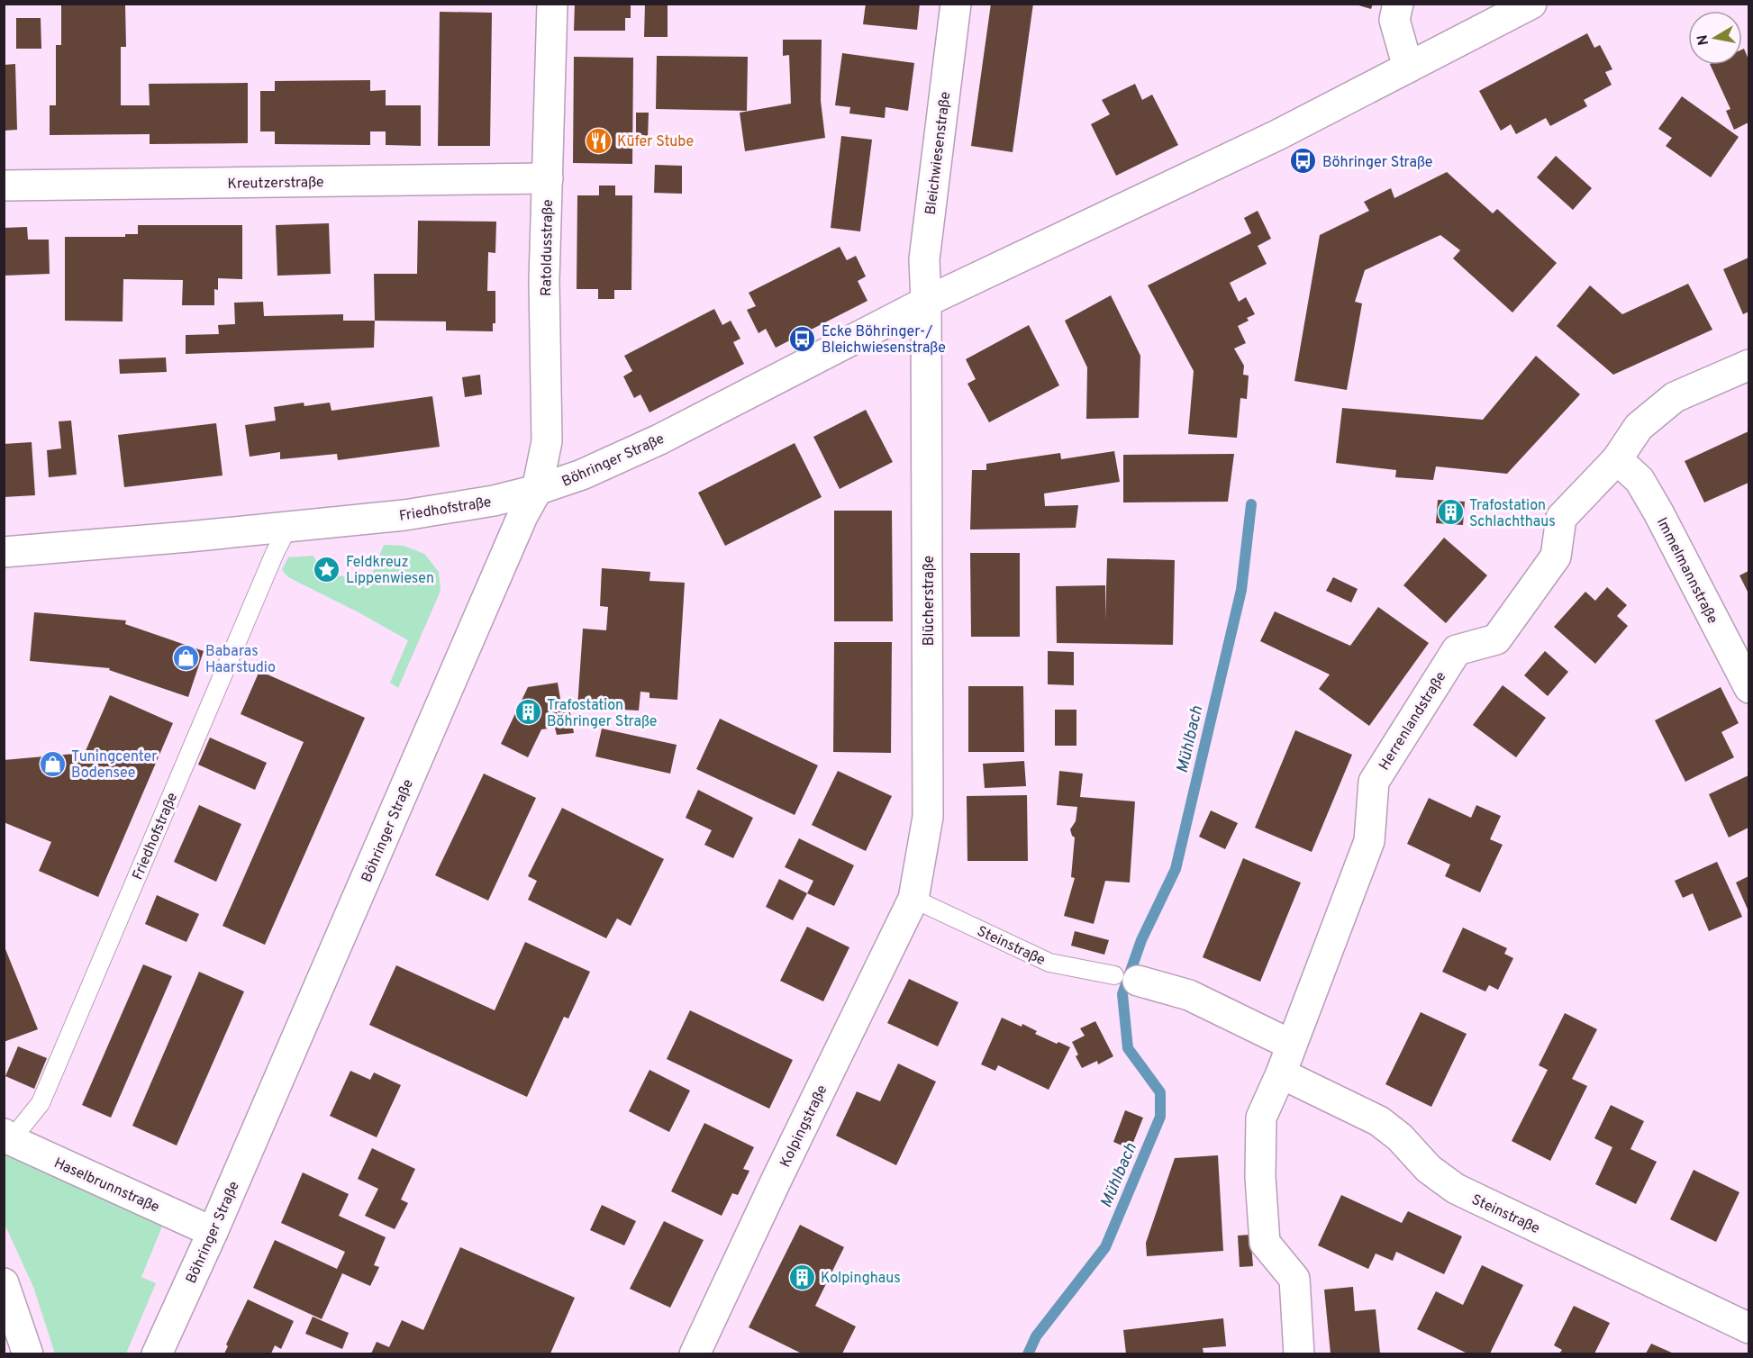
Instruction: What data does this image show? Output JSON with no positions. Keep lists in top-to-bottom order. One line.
{"streets":{"street":["Bleichwiesenstraße","Kreutzerstraße","Ratoldusstraße","Böhringer Straße","Friedhofstraße","Immelmannstraße","Blücherstraße","Herrenlandstraße","Steinstraße","Kolpingstraße","Haselbrunnstraße"]},"crossings":[["Bleichwiesenstraße","Böhringer Straße"],["Bleichwiesenstraße","Blücherstraße"],["Kreutzerstraße","Ratoldusstraße"],["Ratoldusstraße","Böhringer Straße"],["Ratoldusstraße","Friedhofstraße"],["Böhringer Straße","Friedhofstraße"],["Böhringer Straße","Blücherstraße"],["Böhringer Straße","Haselbrunnstraße"],["Friedhofstraße","Haselbrunnstraße"],["Immelmannstraße","Herrenlandstraße"],["Blücherstraße","Steinstraße"],["Blücherstraße","Kolpingstraße"],["Herrenlandstraße","Steinstraße"],["Steinstraße","Kolpingstraße"]],"water":["Mühlbach"],"places":{"restaurant":["Küfer Stube"],"bus stop":["Böhringer Straße","Ecke Böhringer-/ Bleichwiesenstraße"],"building":["Trafostation Schlachthaus","Trafostation Böhringer Straße","Kolpinghaus"],"place":["Feldkreuz Lippenwiesen"],"shop":["Babaras Haarstudio","Tuningcenter Bodensee"]},"north":"left"}
